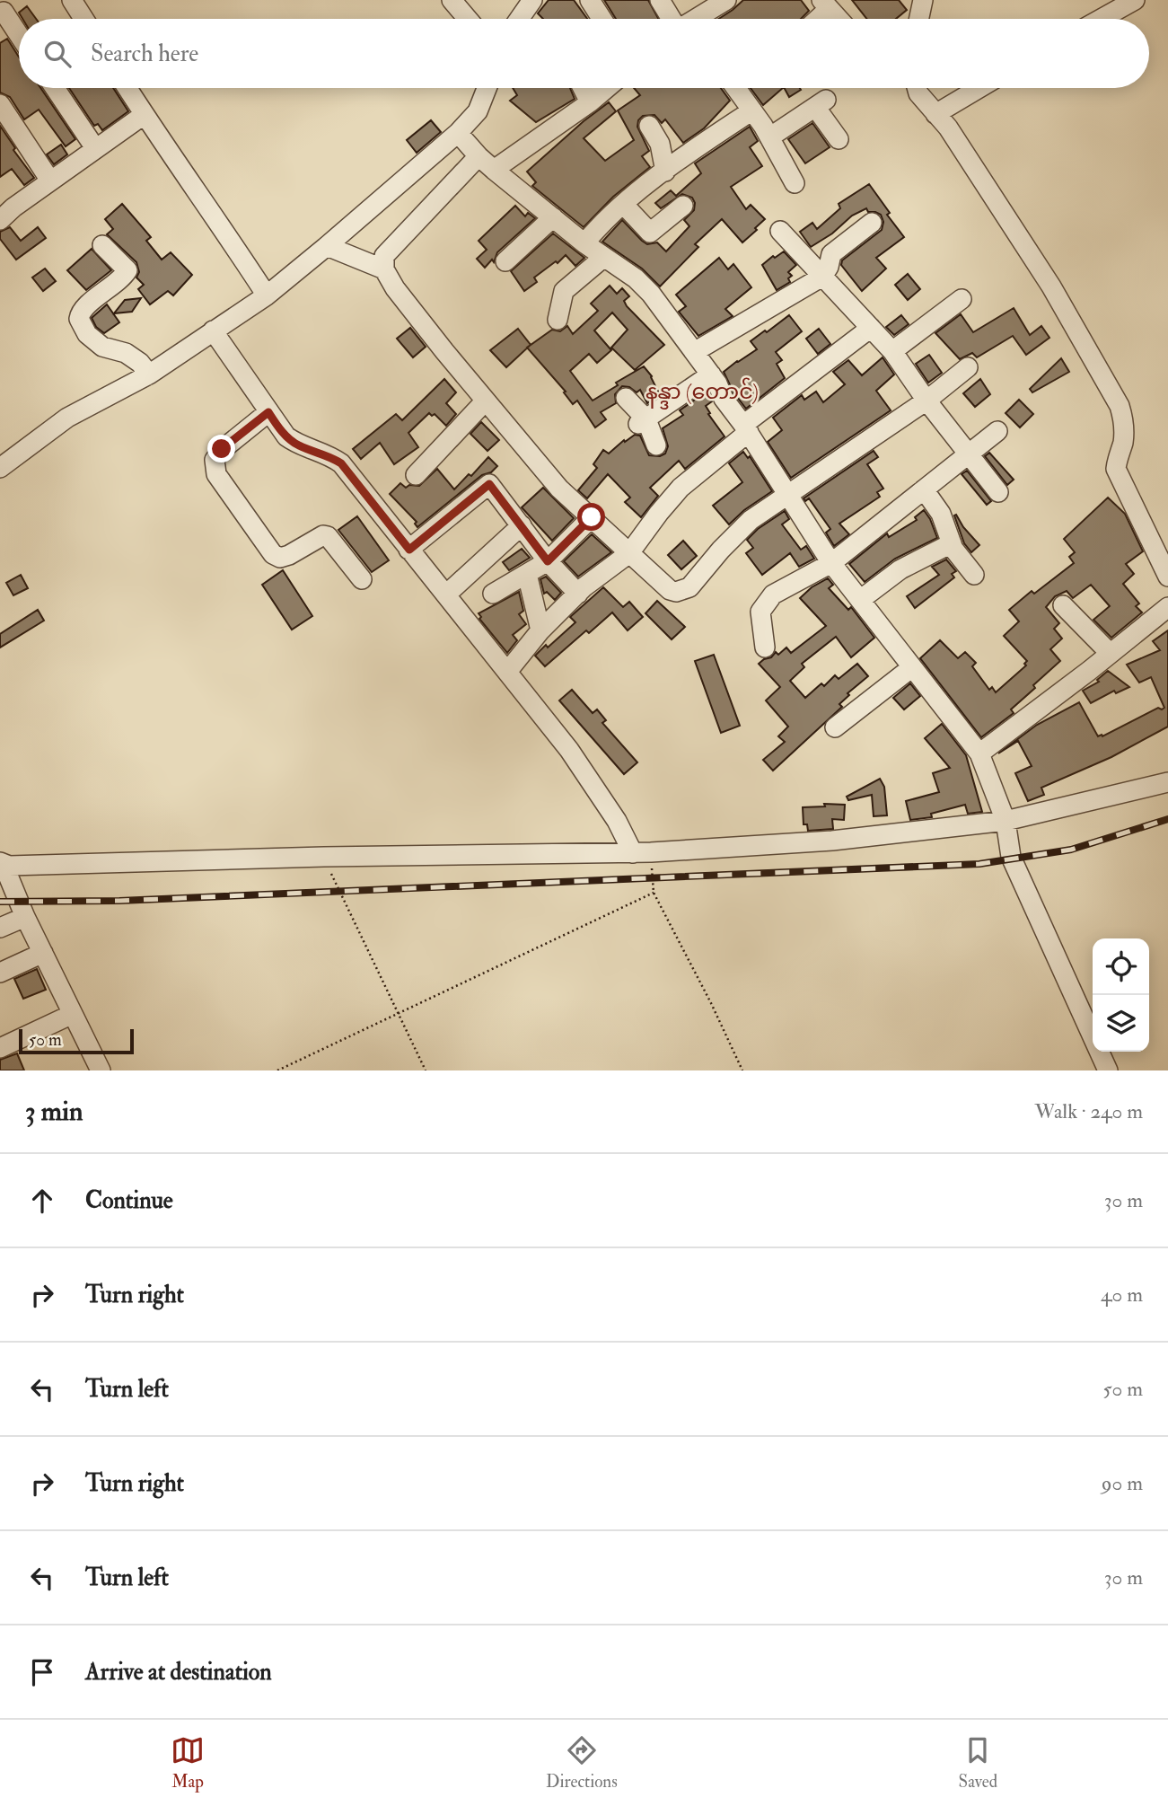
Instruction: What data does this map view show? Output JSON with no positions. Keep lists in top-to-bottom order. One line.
{"districts":["နန္ဒာ (တောင်)"],"scale_bar":"50 m","page":{"search":"Search here","scale":"50 m","heading":["3 min","Walk · 240 m"],"list":[["Continue","30 m"],["Turn right","40 m"],["Turn left","50 m"],["Turn right","90 m"],["Turn left","30 m"],"Arrive at destination"],"nav":["Map","Directions","Saved"]}}
